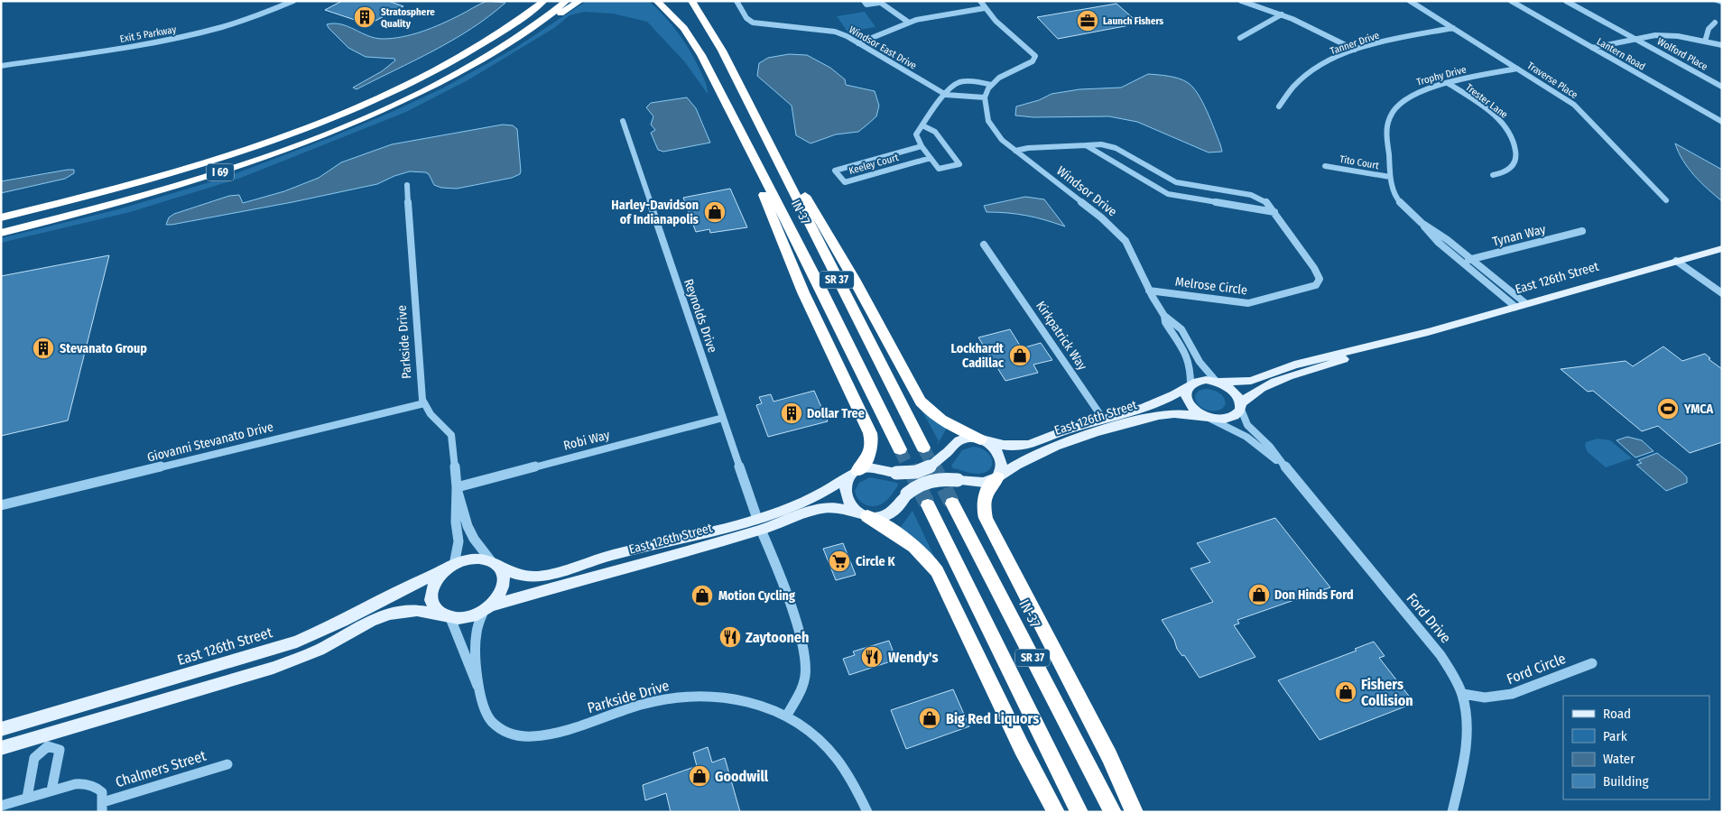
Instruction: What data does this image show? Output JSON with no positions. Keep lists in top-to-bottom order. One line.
{"streets":{"highway":["I 69","IN-37","SR 37"],"main road":["East 126th Street"],"street":["Exit 5 Parkway","Tanner Drive","Windsor East Drive","Lantern Road","Wolford Place","Trophy Drive","Traverse Place","Trester Lane","Tito Court","Keeley Court","Windsor Drive","Tynan Way","Melrose Circle","Reynolds Drive","Kirkpatrick Way","Parkside Drive","Robi Way","Giovanni Stevanato Drive","Ford Drive","Ford Circle","Chalmers Street"]},"crossings":[["Tanner Drive","Traverse Place"],["Windsor East Drive","Windsor Drive"],["Trophy Drive","Traverse Place"],["Trophy Drive","Trester Lane"],["Trophy Drive","Tito Court"],["Trophy Drive","Tynan Way"],["Trophy Drive","East 126th Street"],["Windsor Drive","East 126th Street"],["Windsor Drive","Melrose Circle"],["Windsor Drive","Ford Drive"],["East 126th Street","Reynolds Drive"],["East 126th Street","Kirkpatrick Way"],["East 126th Street","Parkside Drive"],["East 126th Street","Ford Drive"],["Reynolds Drive","Parkside Drive"],["Reynolds Drive","Robi Way"],["Parkside Drive","Robi Way"],["Parkside Drive","Giovanni Stevanato Drive"],["Ford Drive","Ford Circle"]],"places":{"building":["Stratosphere Quality","Stevanato Group","Dollar Tree"],"office":["Launch Fishers"],"shop":["Harley-Davidson of Indianapolis","Lockhardt Cadillac","Don Hinds Ford","Motion Cycling","Fishers Collision","Big Red Liquors","Goodwill"],"sports":["YMCA"],"supermarket":["Circle K"],"restaurant":["Zaytooneh","Wendy's"]},"legend":["Road","Park","Water","Building"]}
